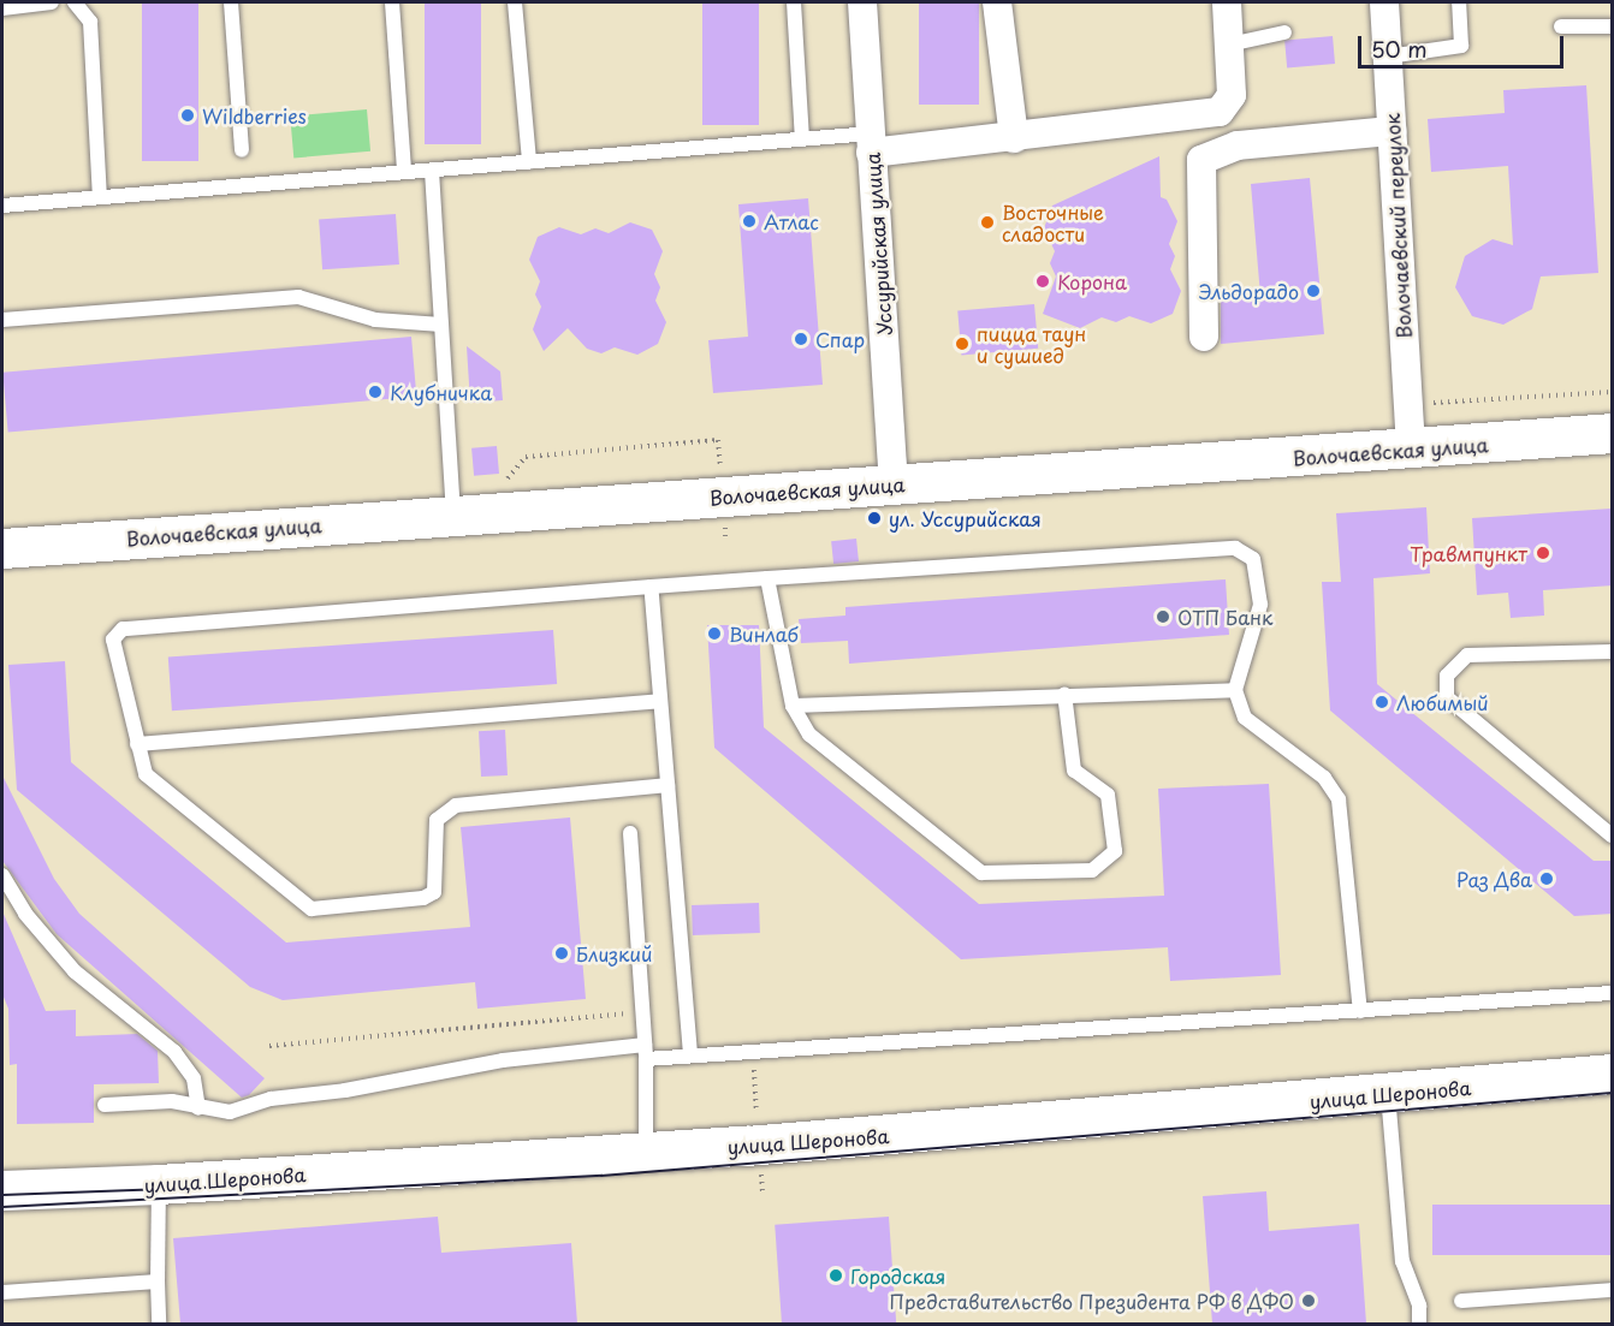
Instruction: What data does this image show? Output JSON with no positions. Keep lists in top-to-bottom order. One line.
{"streets":{"main road":["Волочаевская улица","улица Шеронова"],"street":["Волочаевский переулок","Уссурийская улица"]},"crossings":[["Волочаевский переулок","Волочаевская улица"],["Уссурийская улица","Волочаевская улица"]],"places":["Wildberries","Атлас","Восточные сладости","Корона","Эльдорадо","Спар","пицца таун и сушиед","Клубничка","ул. Уссурийская","Травмпункт","ОТП Банк","Винлаб","Любимый","Раз Два","Близкий","Городская","Представительство Президента РФ в ДФО"],"scale_bar":"50 m"}
